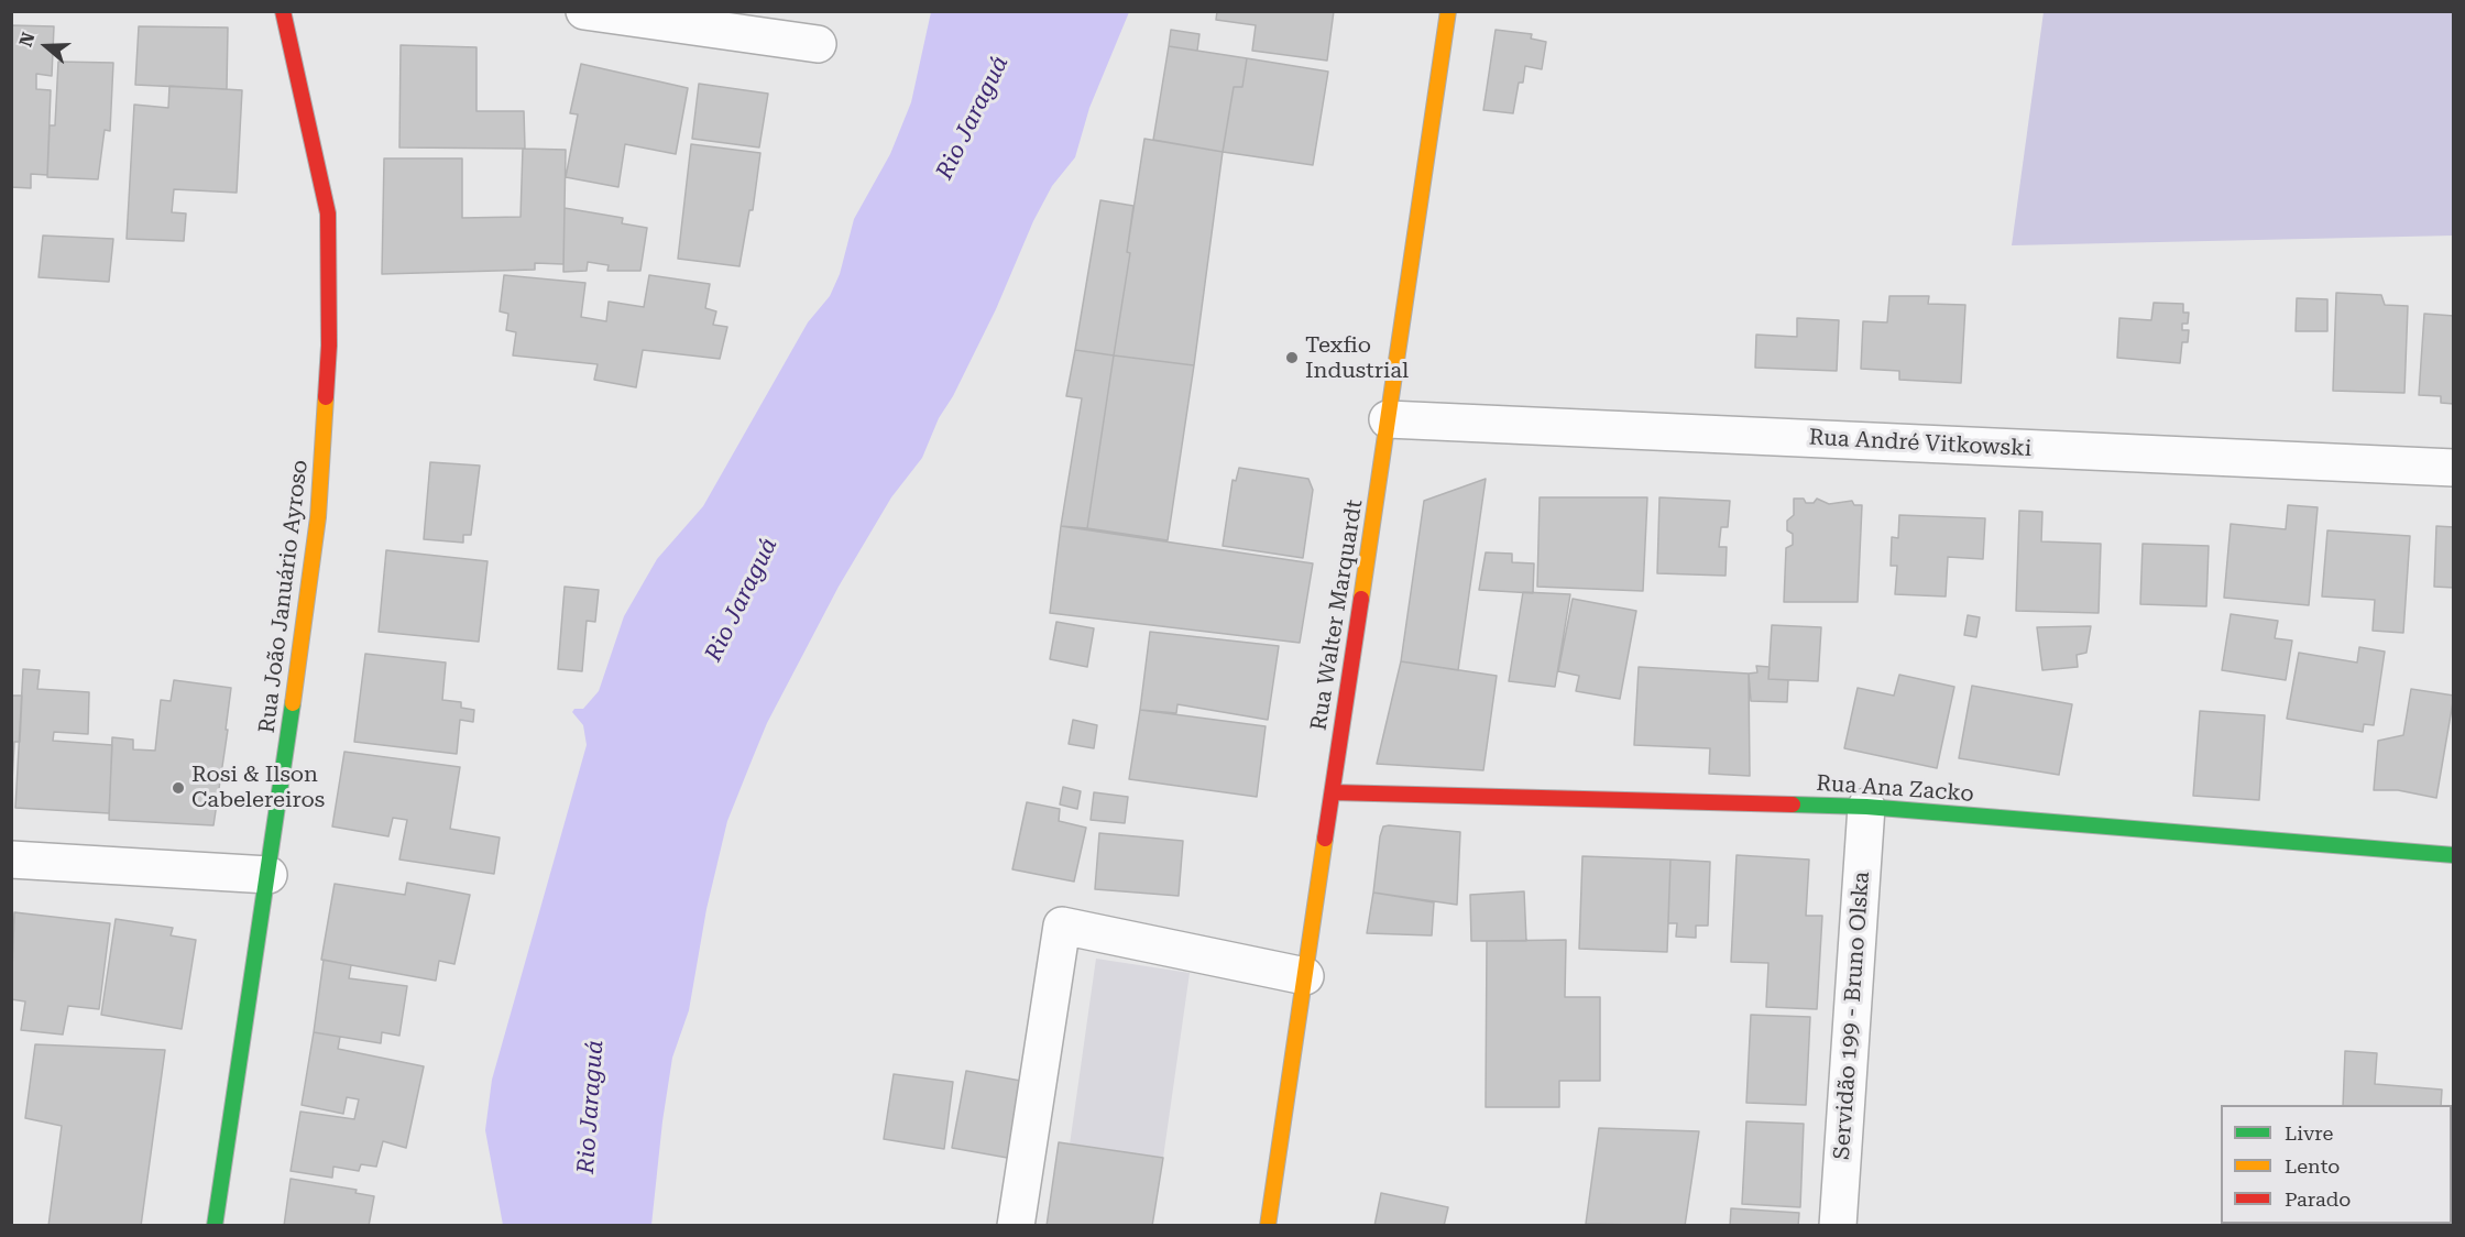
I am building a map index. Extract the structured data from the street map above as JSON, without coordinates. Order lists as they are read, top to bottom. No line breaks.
{"streets":{"main road":["Rua João Januário Ayroso","Rua Walter Marquardt","Rua Ana Zacko"],"street":["Rua André Vitkowski","Servidão 199 - Bruno Olska"]},"crossings":[["Rua André Vitkowski","Rua Walter Marquardt"],["Rua Walter Marquardt","Rua Ana Zacko"],["Rua Ana Zacko","Servidão 199 - Bruno Olska"]],"water":["Rio Jaraguá"],"places":["Texfio Industrial","Rosi & Ilson Cabelereiros"],"legend":["Livre","Lento","Parado"],"north":"left"}
